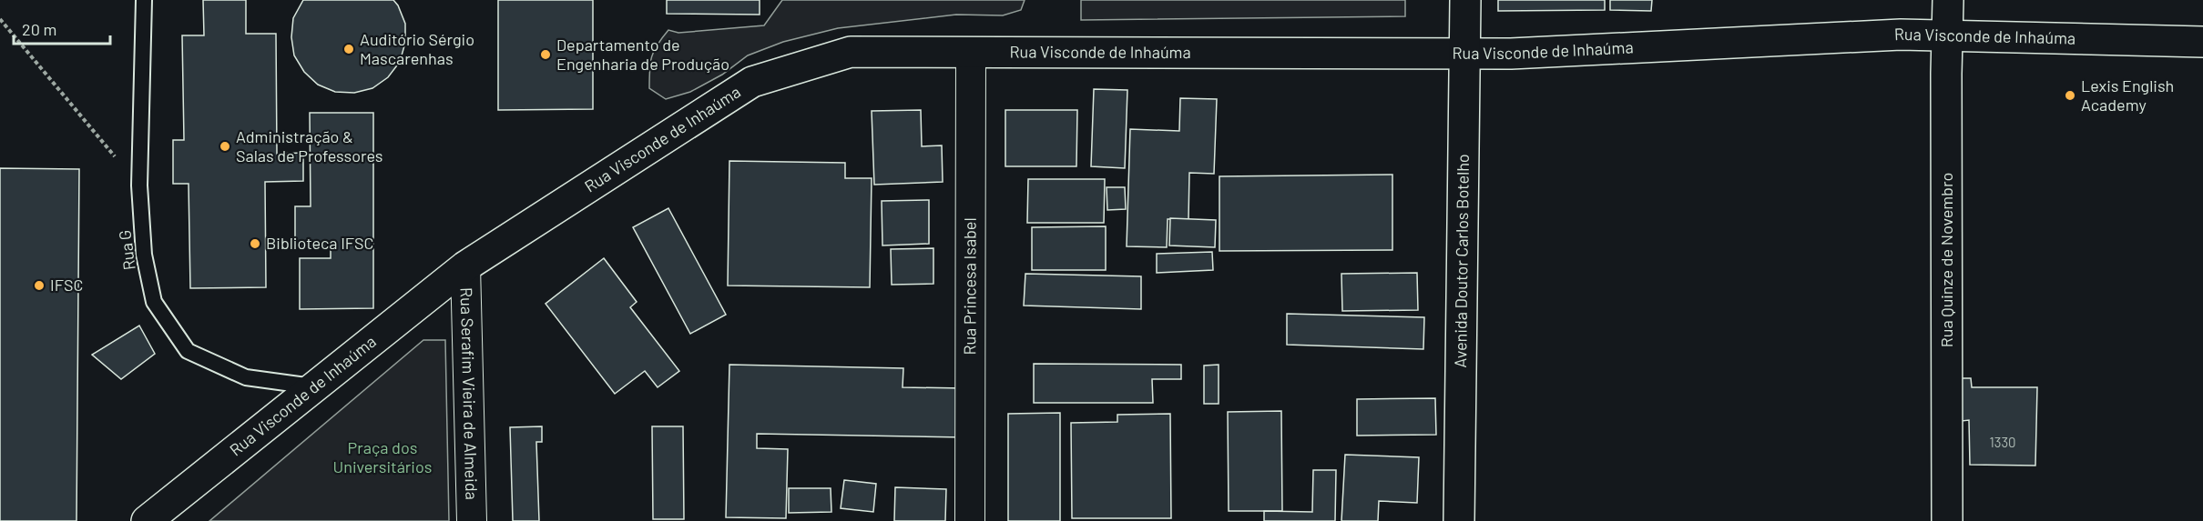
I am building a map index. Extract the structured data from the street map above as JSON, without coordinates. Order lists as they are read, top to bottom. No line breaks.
{"streets":{"main road":["Rua Visconde de Inhaúma","Avenida Doutor Carlos Botelho","Rua Quinze de Novembro"],"street":["Rua Princesa Isabel","Rua Serafim Vieira de Almeida"],"lane":["Rua G"]},"crossings":[["Rua Visconde de Inhaúma","Rua G"],["Rua Visconde de Inhaúma","Avenida Doutor Carlos Botelho"],["Rua Visconde de Inhaúma","Rua Quinze de Novembro"],["Rua Visconde de Inhaúma","Rua Princesa Isabel"],["Rua Visconde de Inhaúma","Rua Serafim Vieira de Almeida"]],"parks":["Praça dos Universitários"],"places":["Auditório Sérgio Mascarenhas","Departamento de Engenharia de Produção","Lexis English Academy","Administração & Salas de Professores","Biblioteca IFSC","IFSC"],"house_numbers":["1330"],"scale_bar":"20 m"}
